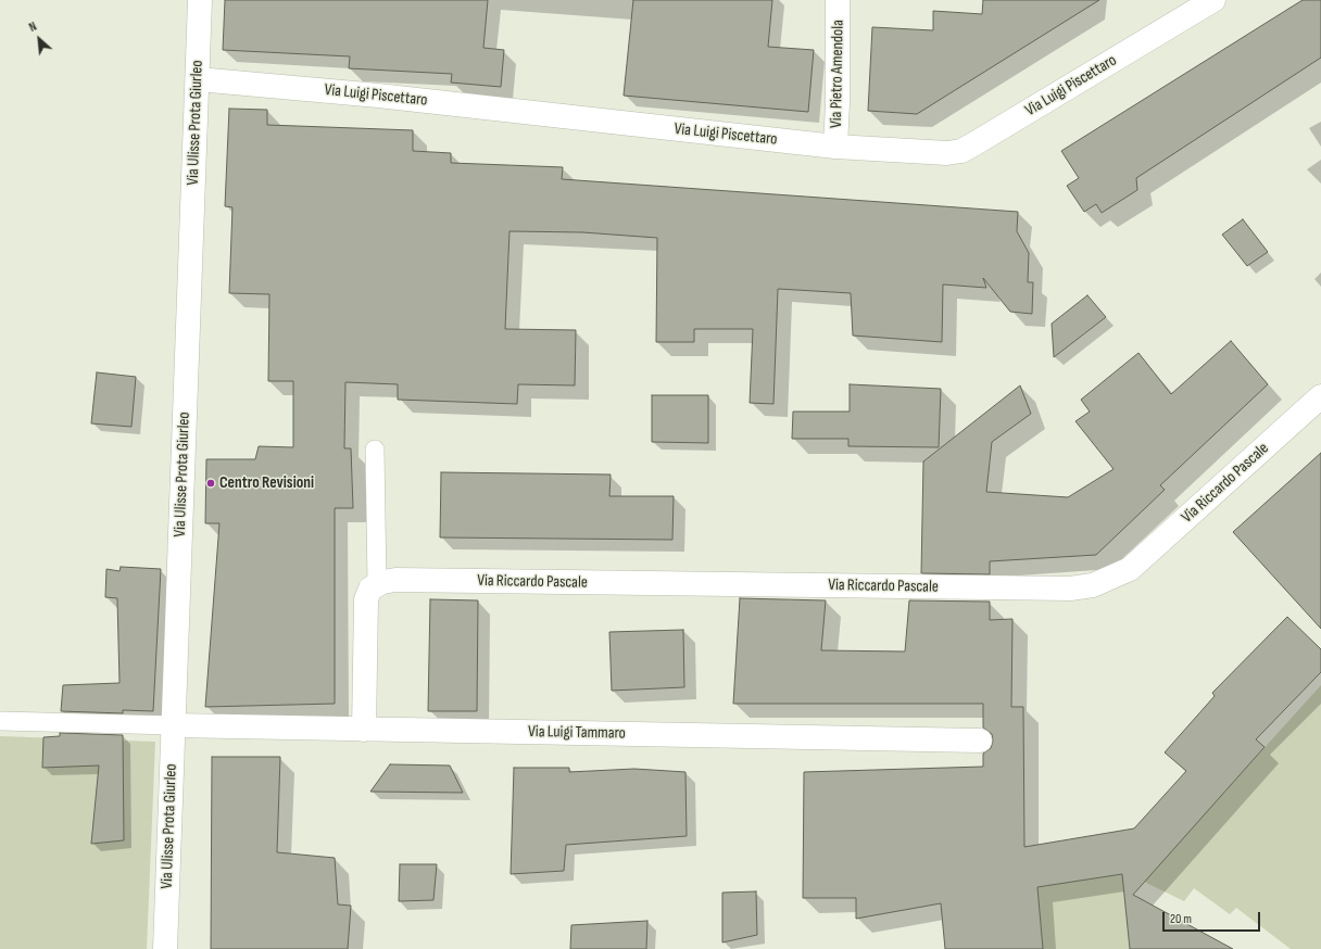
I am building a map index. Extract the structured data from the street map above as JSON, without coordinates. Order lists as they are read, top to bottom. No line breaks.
{"streets":{"street":["Via Pietro Amendola","Via Luigi Piscettaro","Via Ulisse Prota Giurleo","Via Riccardo Pascale","Via Luigi Tammaro"]},"crossings":[["Via Pietro Amendola","Via Luigi Piscettaro"],["Via Luigi Piscettaro","Via Ulisse Prota Giurleo"],["Via Ulisse Prota Giurleo","Via Luigi Tammaro"]],"places":["Centro Revisioni"],"scale_bar":"20 m","north":"top left"}
